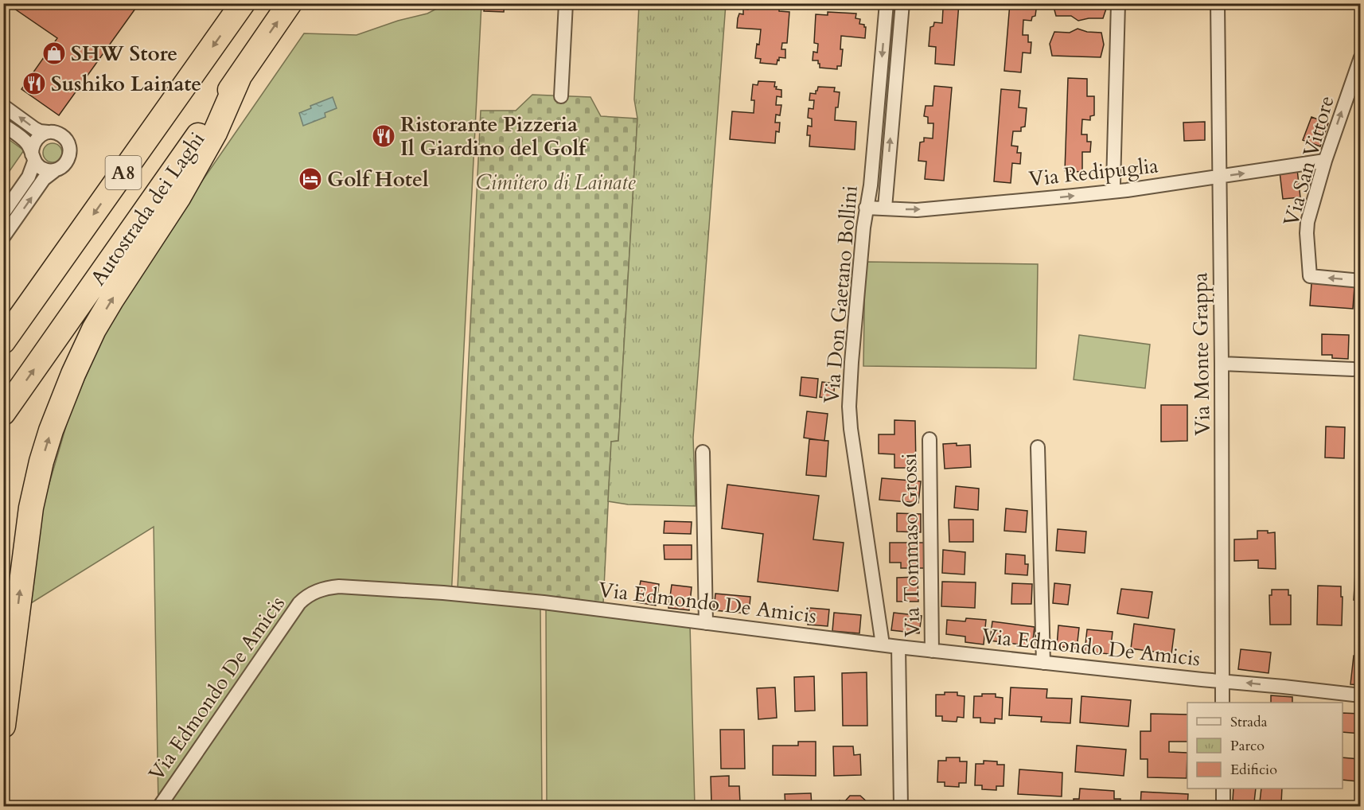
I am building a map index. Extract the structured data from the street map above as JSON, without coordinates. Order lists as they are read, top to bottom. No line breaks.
{"streets":{"highway":["A8","Autostrada dei Laghi"],"street":["Via San Vittore","Via Redipuglia","Via Don Gaetano Bollini","Via Monte Grappa","Via Tommaso Grossi","Via Edmondo De Amicis"]},"crossings":[["Via San Vittore","Via Redipuglia"],["Via Redipuglia","Via Don Gaetano Bollini"],["Via Redipuglia","Via Monte Grappa"],["Via Don Gaetano Bollini","Via Edmondo De Amicis"],["Via Monte Grappa","Via Edmondo De Amicis"],["Via Tommaso Grossi","Via Edmondo De Amicis"]],"one_way":["Via San Vittore","Via Redipuglia"],"parks":["Cimitero di Lainate"],"places":{"shop":["SHW Store"],"restaurant":["Sushiko Lainate","Ristorante Pizzeria Il Giardino del Golf"],"hotel":["Golf Hotel"]},"legend":["Strada","Parco","Edificio"]}
